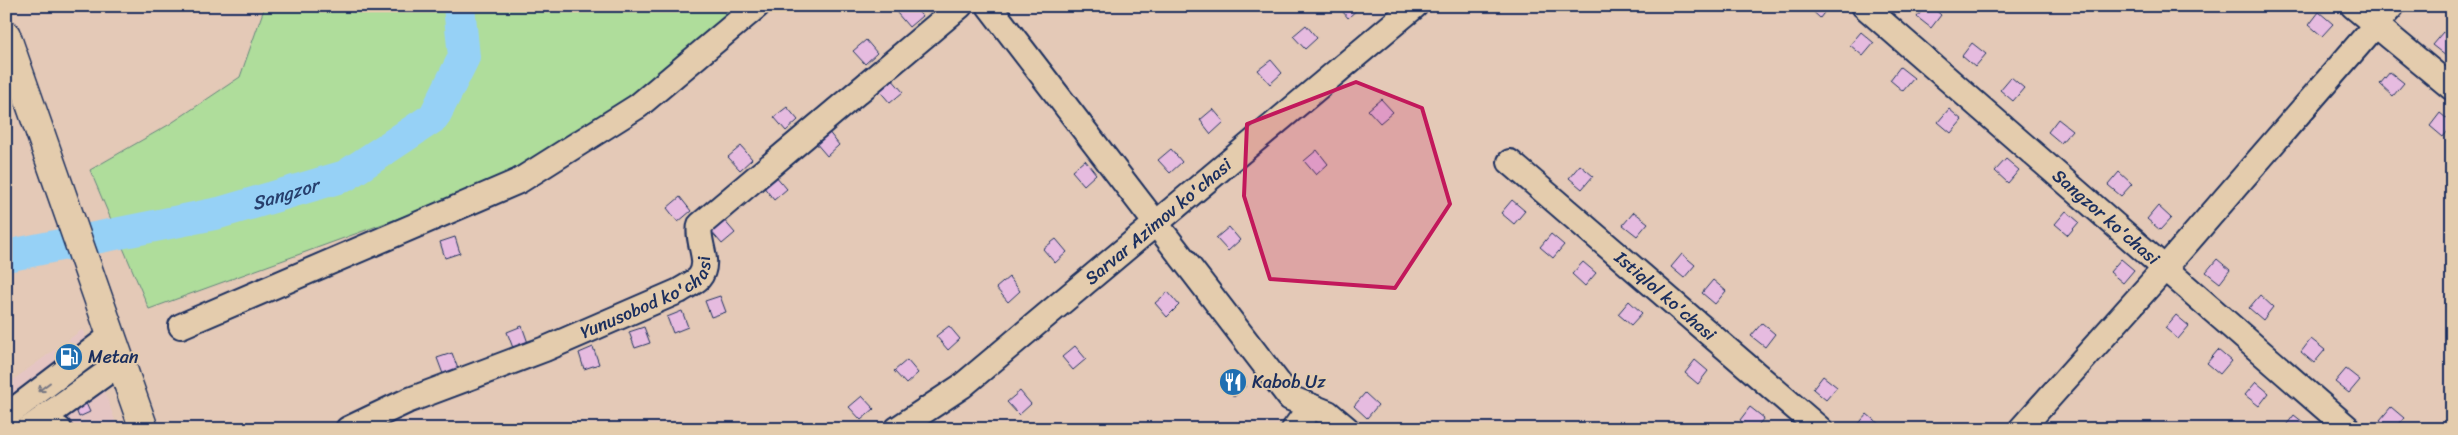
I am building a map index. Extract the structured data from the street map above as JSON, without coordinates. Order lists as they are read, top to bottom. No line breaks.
{"streets":{"street":["Sangzor ko'chasi","Sarvar Azimov ko'chasi","Yunusobod ko'chasi","Istiqlol ko'chasi"]},"water":["Sangzor"],"places":{"fuel station":["Metan"],"restaurant":["Kabob Uz"]}}
